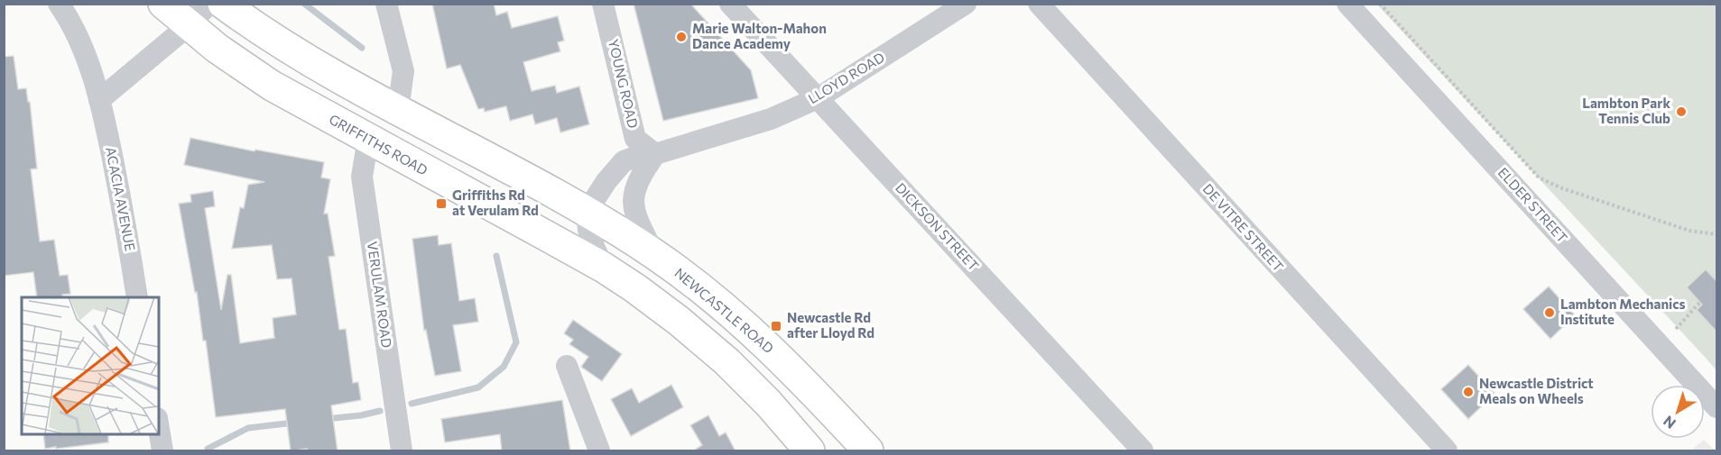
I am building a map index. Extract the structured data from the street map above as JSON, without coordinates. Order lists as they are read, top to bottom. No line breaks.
{"streets":{"highway":["GRIFFITHS ROAD","NEWCASTLE ROAD"],"street":["LLOYD ROAD","YOUNG ROAD","ACACIA AVENUE","ELDER STREET","DICKSON STREET","DE VITRE STREET","VERULAM ROAD"]},"crossings":[["LLOYD ROAD","YOUNG ROAD"],["LLOYD ROAD","DICKSON STREET"],["LLOYD ROAD","NEWCASTLE ROAD"],["GRIFFITHS ROAD","VERULAM ROAD"]],"places":{"other":["Marie Walton-Mahon Dance Academy","Lambton Park Tennis Club","Lambton Mechanics Institute","Newcastle District Meals on Wheels"],"transit":["Griffiths Rd at Verulam Rd","Newcastle Rd after Lloyd Rd"]},"north":"bottom left"}
